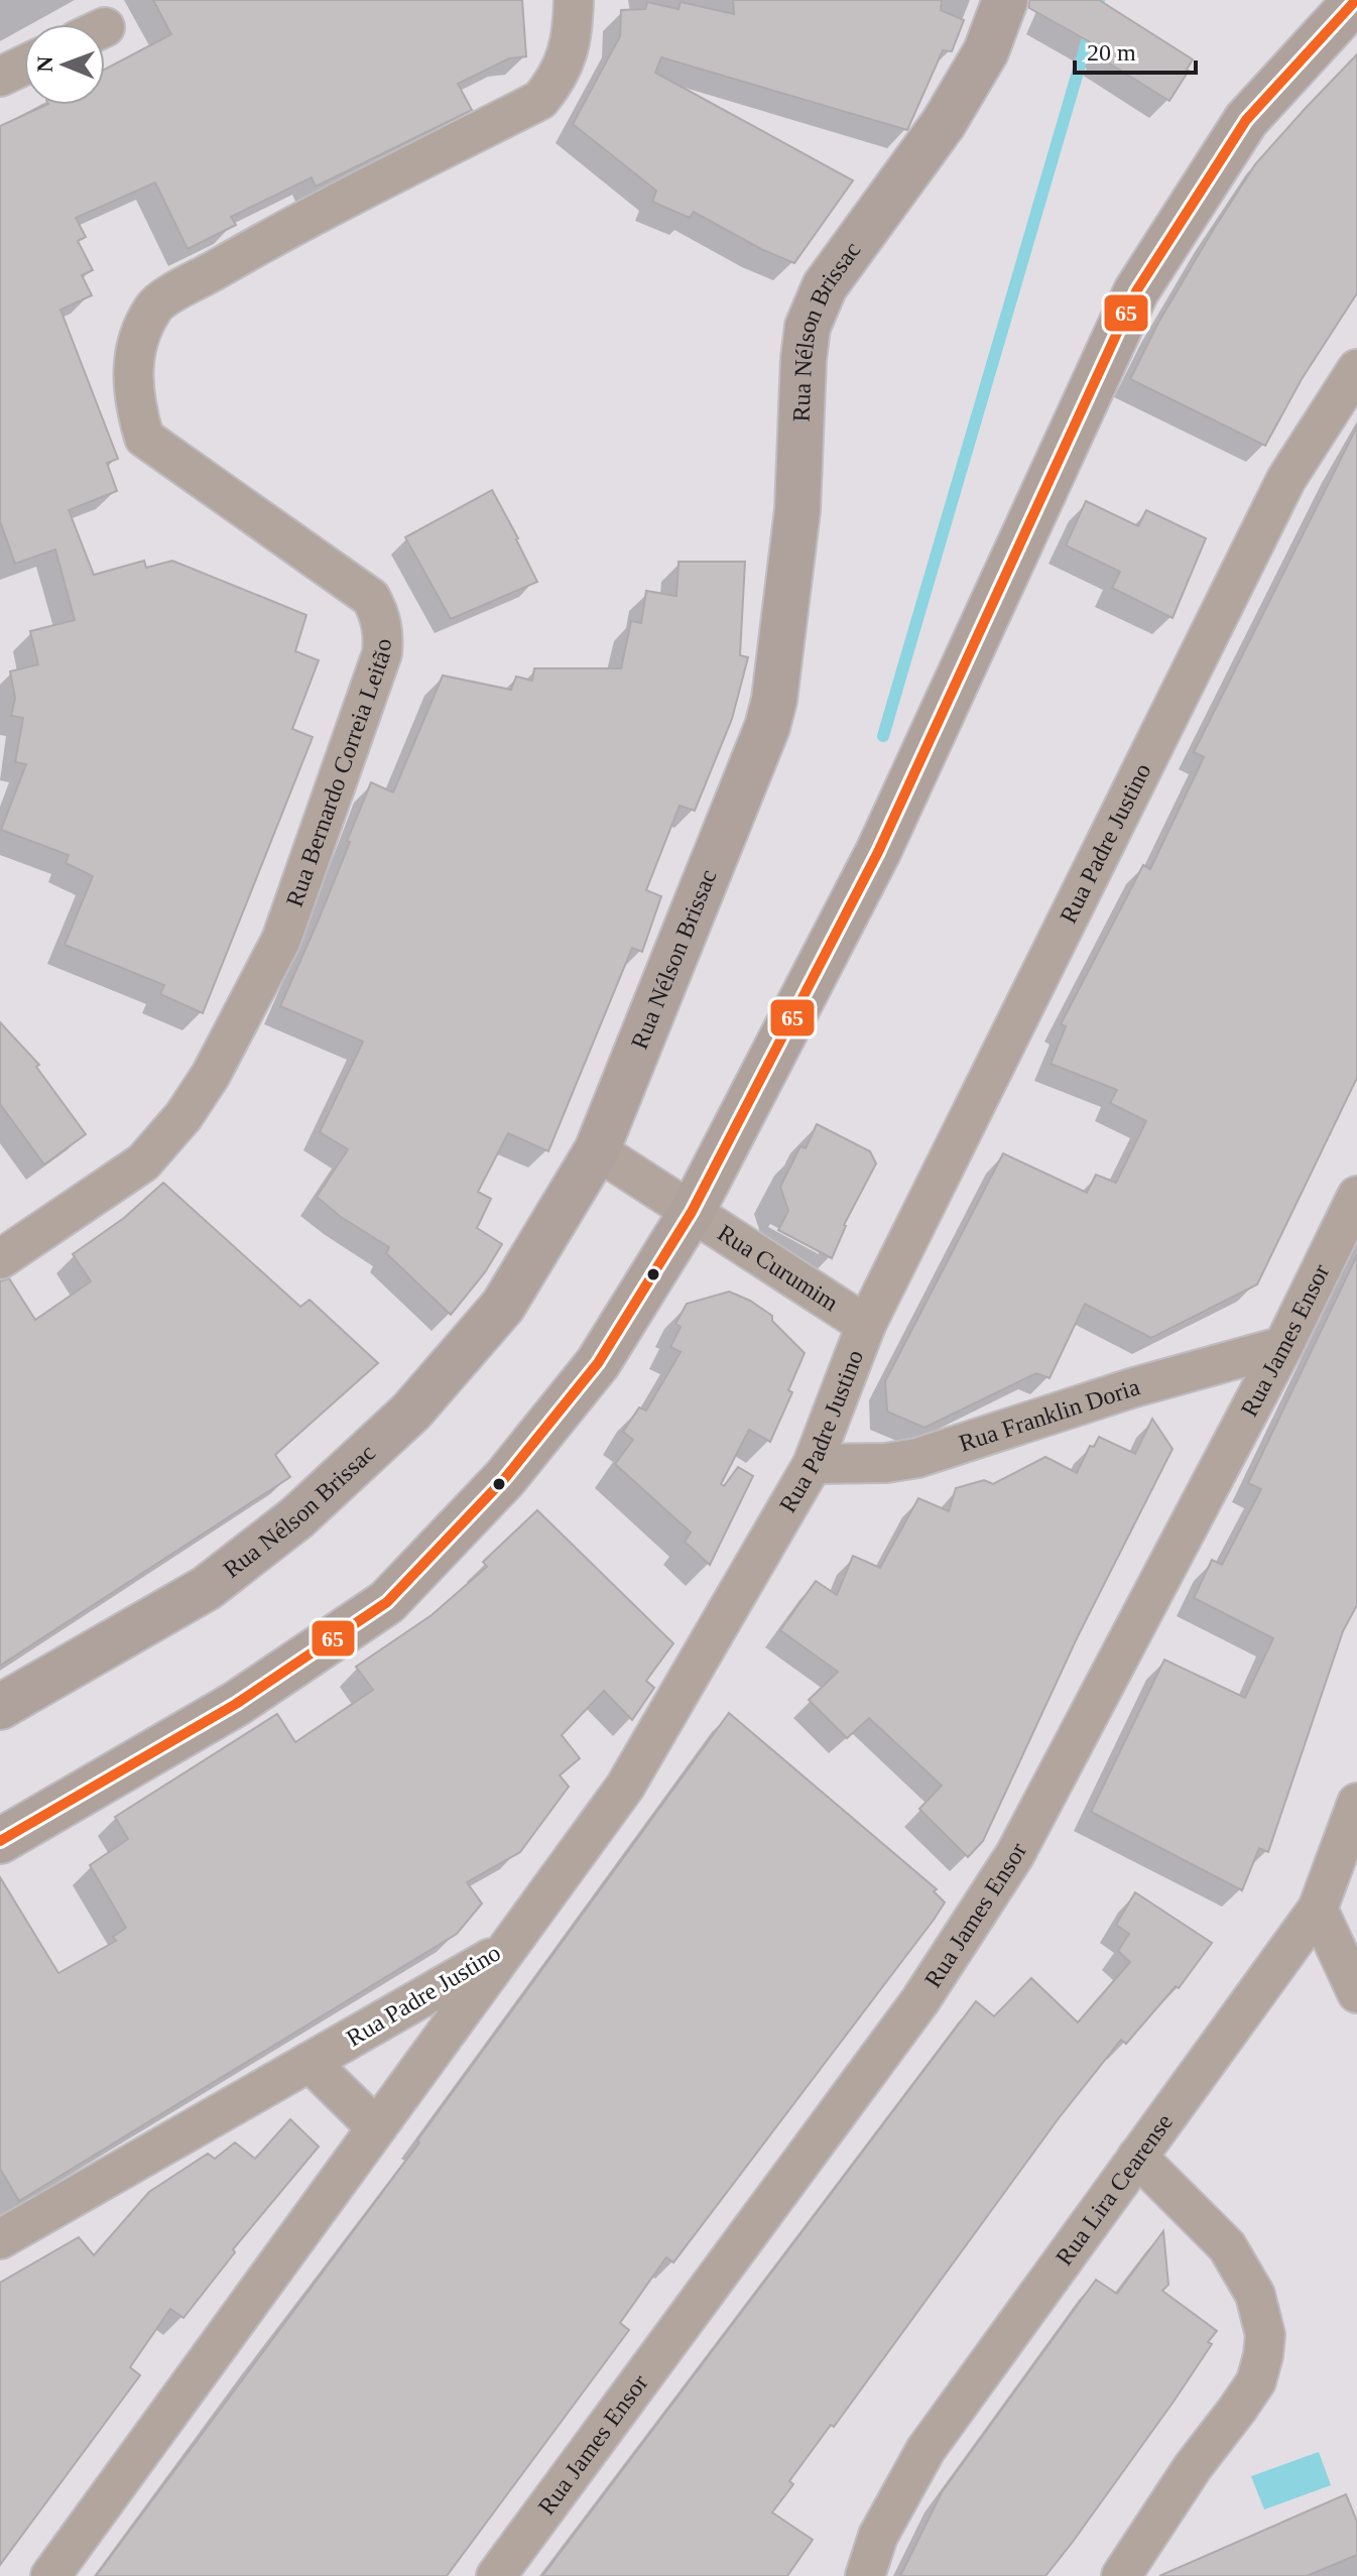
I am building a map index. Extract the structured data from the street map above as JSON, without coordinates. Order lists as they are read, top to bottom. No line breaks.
{"streets":{"street":["Rua Nélson Brissac","Rua Bernardo Correia Leitão","Rua Padre Justino","Rua Curumim","Rua James Ensor","Rua Franklin Doria","Rua Lira Cearense"]},"crossings":[["Rua Nélson Brissac","Rua Curumim"],["Rua Padre Justino","Rua Curumim"],["Rua Padre Justino","Rua Franklin Doria"],["Rua James Ensor","Rua Franklin Doria"]],"lines":["transit line 65"],"scale_bar":"20 m","north":"left"}
